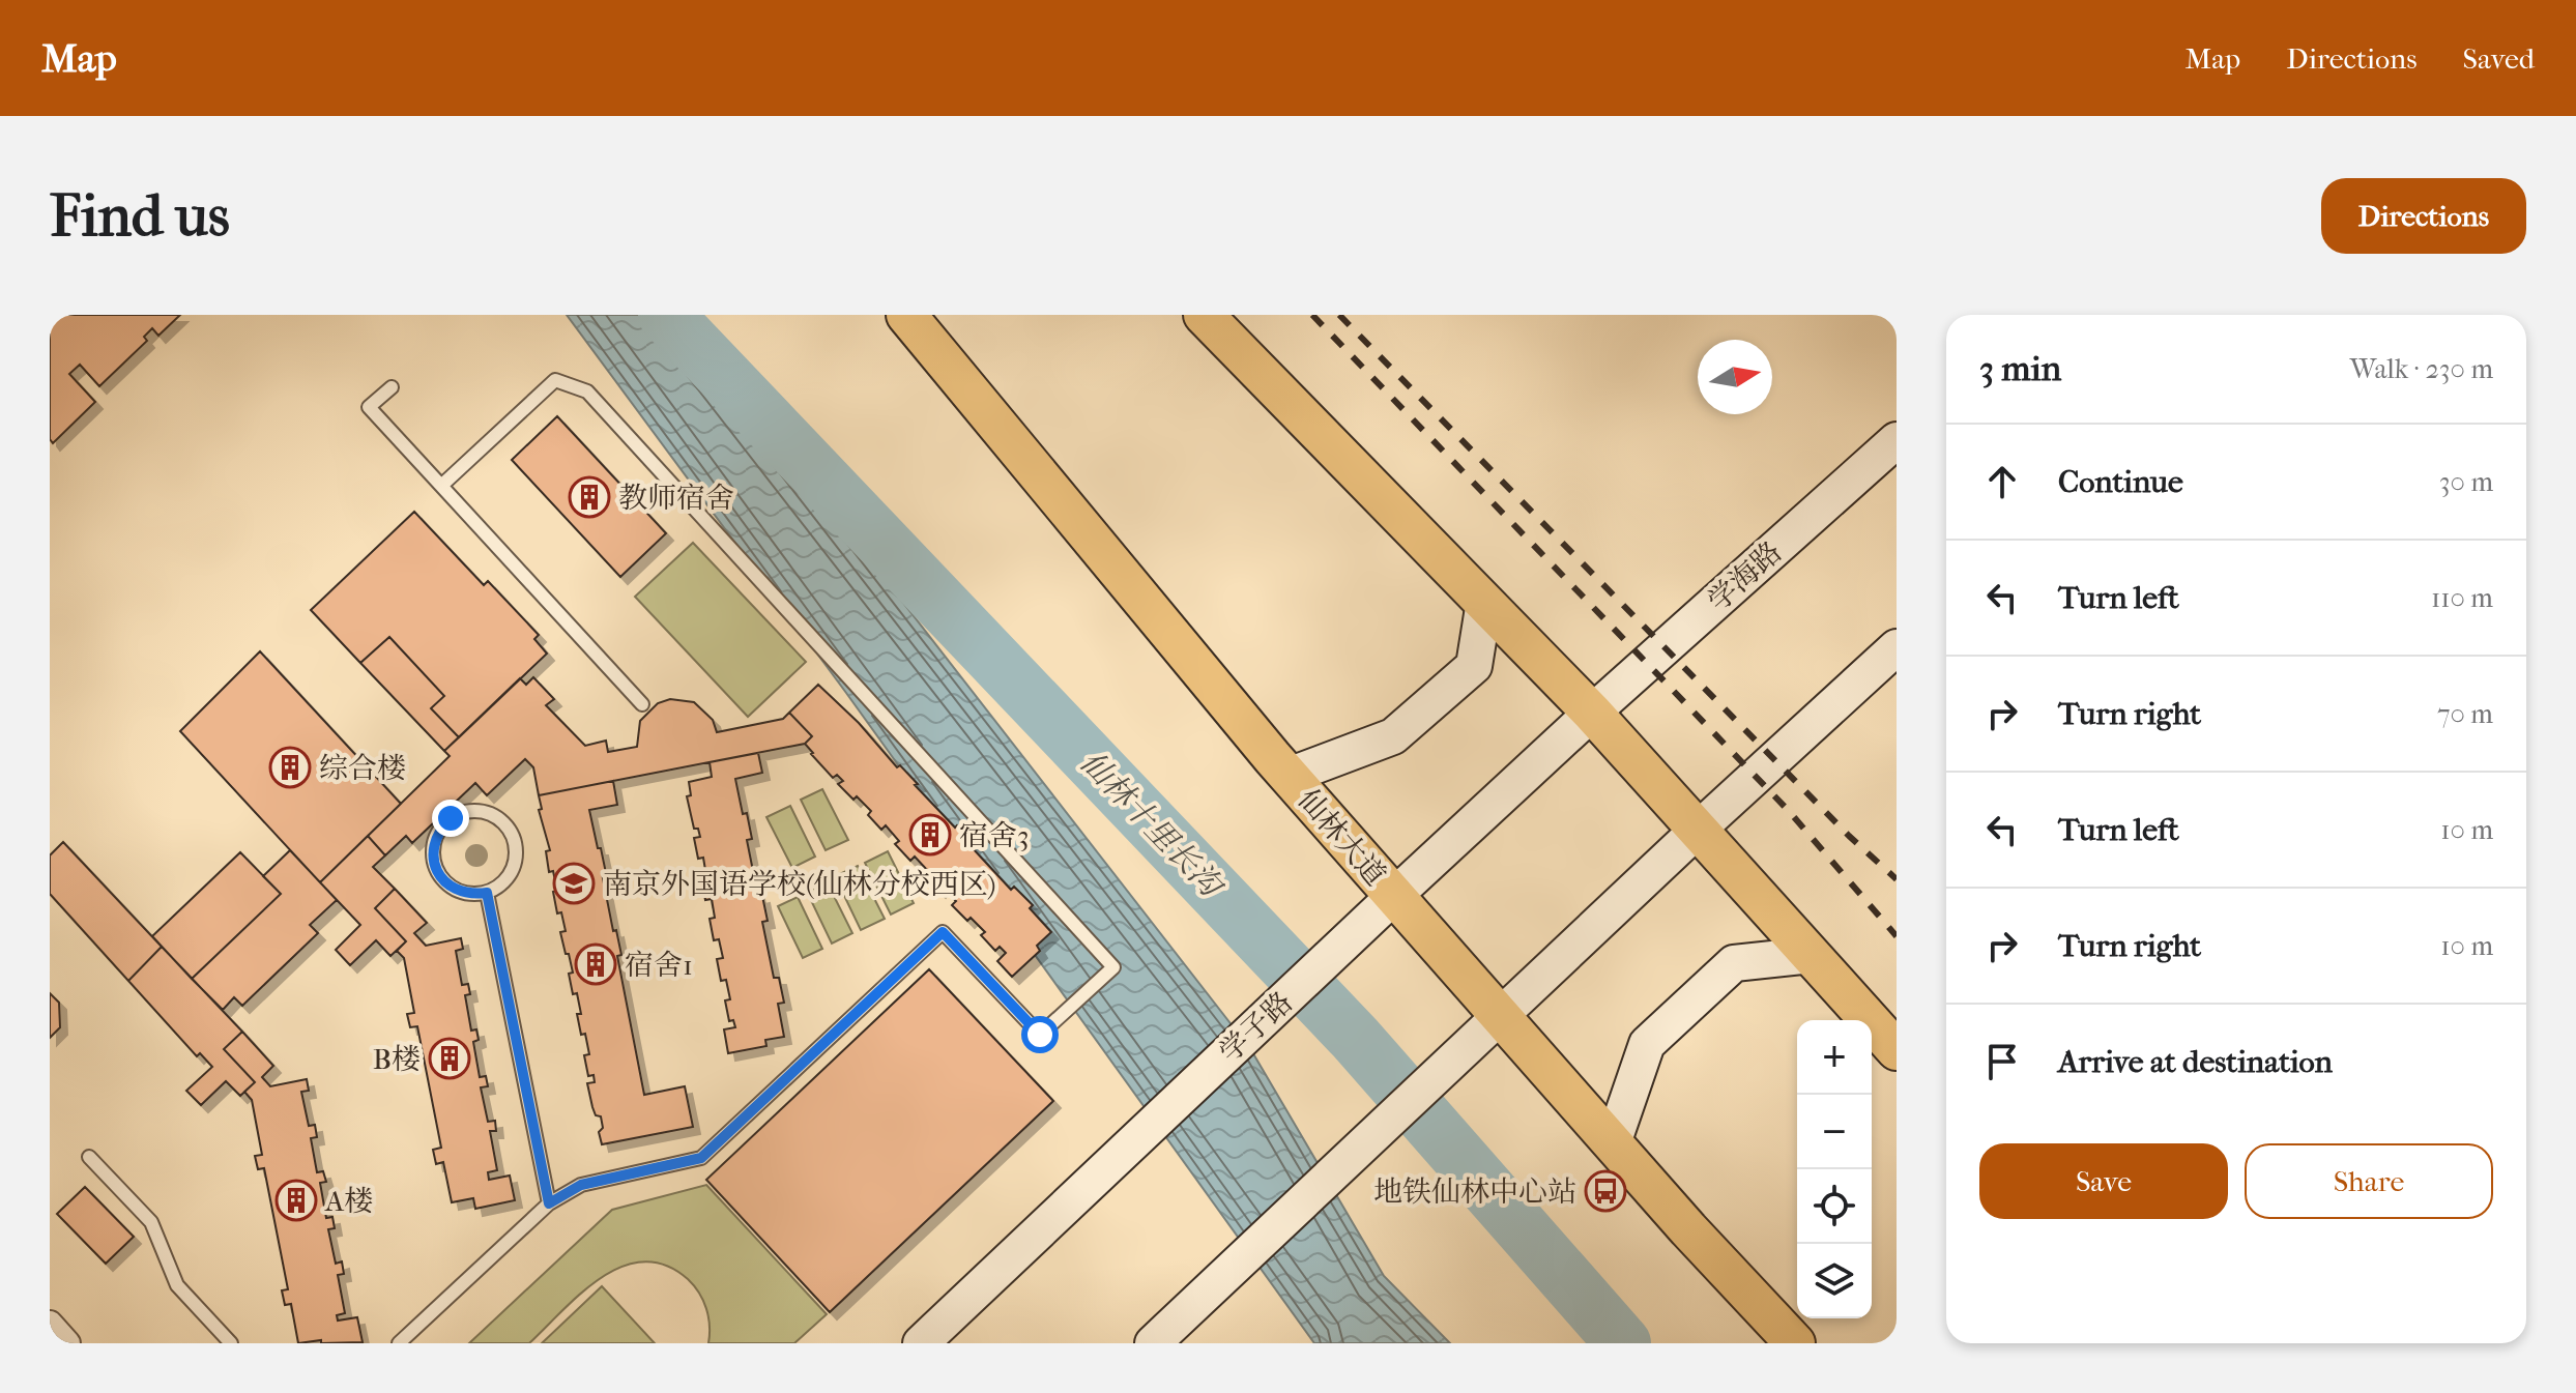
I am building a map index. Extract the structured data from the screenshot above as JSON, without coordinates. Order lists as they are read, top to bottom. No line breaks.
{"streets":{"main road":["学海路","仙林大道","学子路"]},"crossings":[["学海路","学子路"],["仙林大道","学子路"]],"water":["仙林十里长沟"],"places":{"building":["教师宿舍","综合楼","宿舍3","宿舍1","B楼","A楼"],"school or university":["南京外国语学校(仙林分校西区)"],"bus stop":["地铁仙林中心站"]},"north":"right","page":{"header":"Map","nav":["Map","Directions","Saved"],"buttons":["Directions",["Save","Share"]],"title":"Find us","heading":["3 min","Walk · 230 m"],"list":[["Continue","30 m"],["Turn left","110 m"],["Turn right","70 m"],["Turn left","10 m"],["Turn right","10 m"],"Arrive at destination"],"map_buttons":["+","−"]}}
